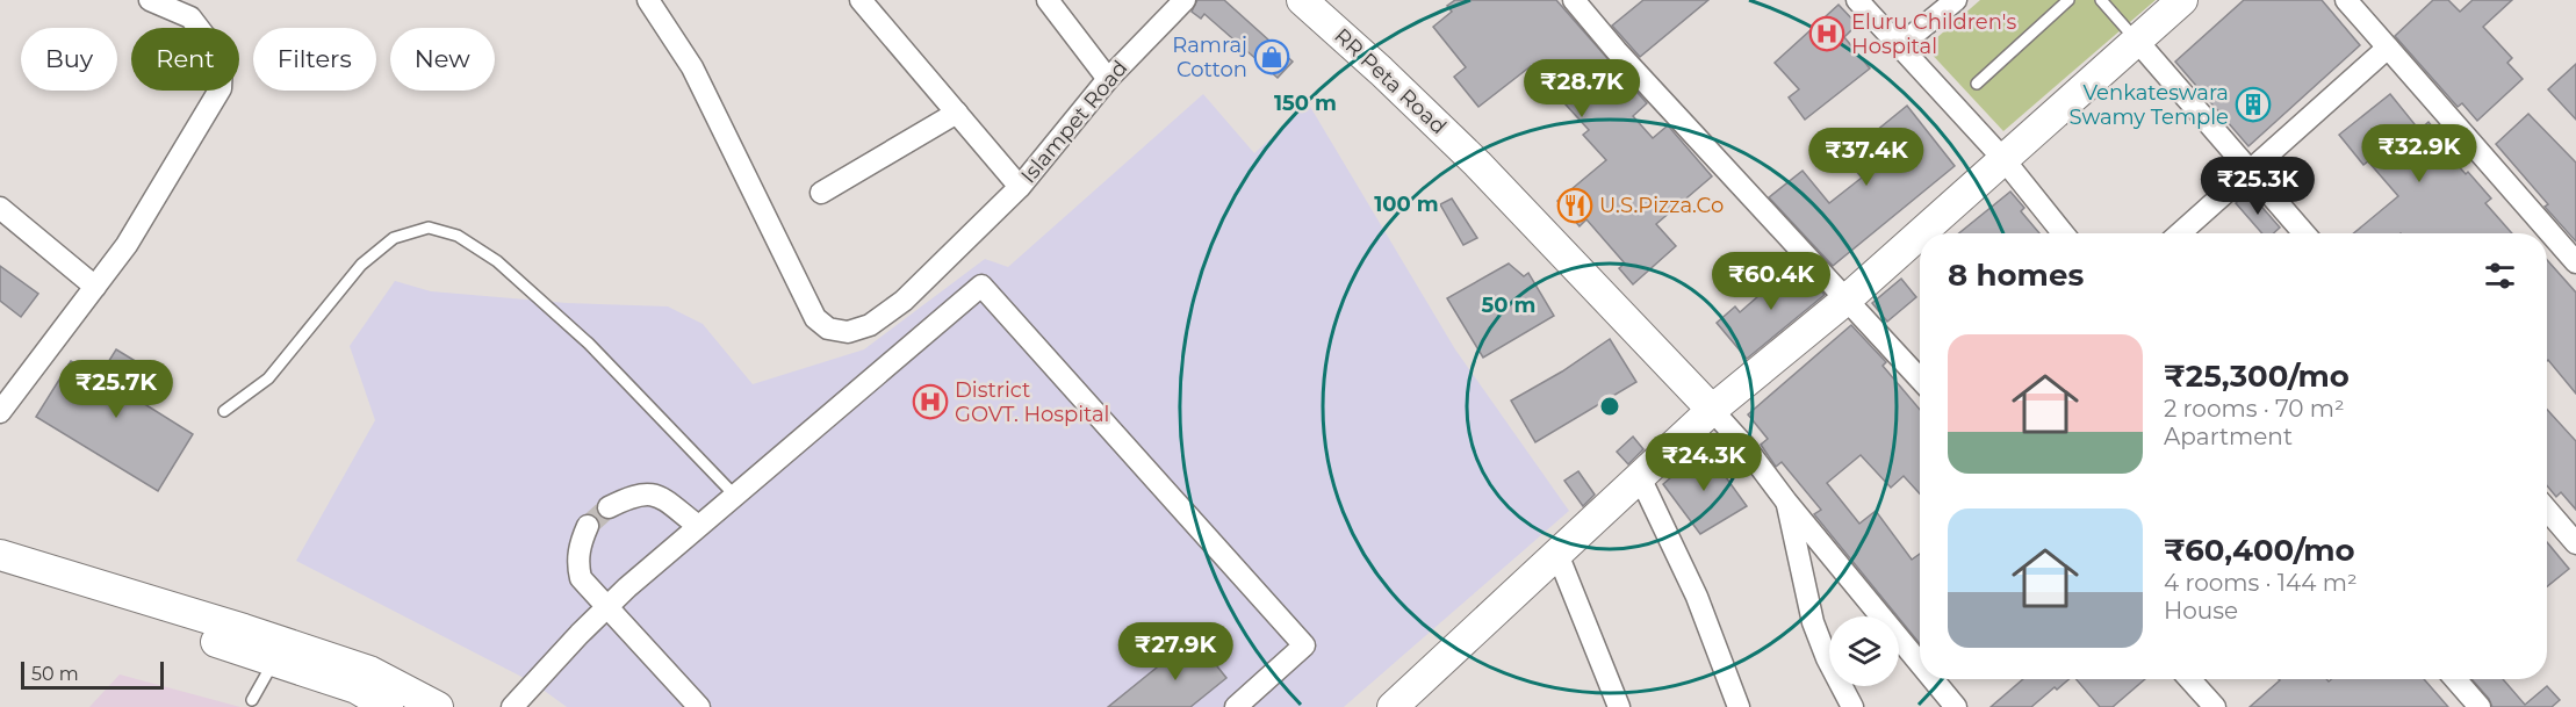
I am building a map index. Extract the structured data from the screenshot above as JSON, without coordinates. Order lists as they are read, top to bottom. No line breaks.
{"streets":{"street":["RR Peta Road","Islampet Road"]},"places":{"hospital":["Eluru Children's Hospital","District GOVT. Hospital"],"shop":["Ramraj Cotton"],"building":["Venkateswara Swamy Temple"],"restaurant":["U.S.Pizza.Co"]},"scale_bar":"50 m","page":{"chip":["Buy","Rent","Filters","New"],"price":["₹28.7K","₹32.9K","₹37.4K","₹25.3K","₹60.4K","₹25.7K","₹24.3K","₹27.9K"],"heading":"8 homes","list":[{"name":"₹25,300/mo","note":"2 rooms · 70 m² · Apartment"},{"name":"₹60,400/mo","note":"4 rooms · 144 m² · House"}],"scale":"50 m"},"rings":["150 m","100 m","50 m"]}
